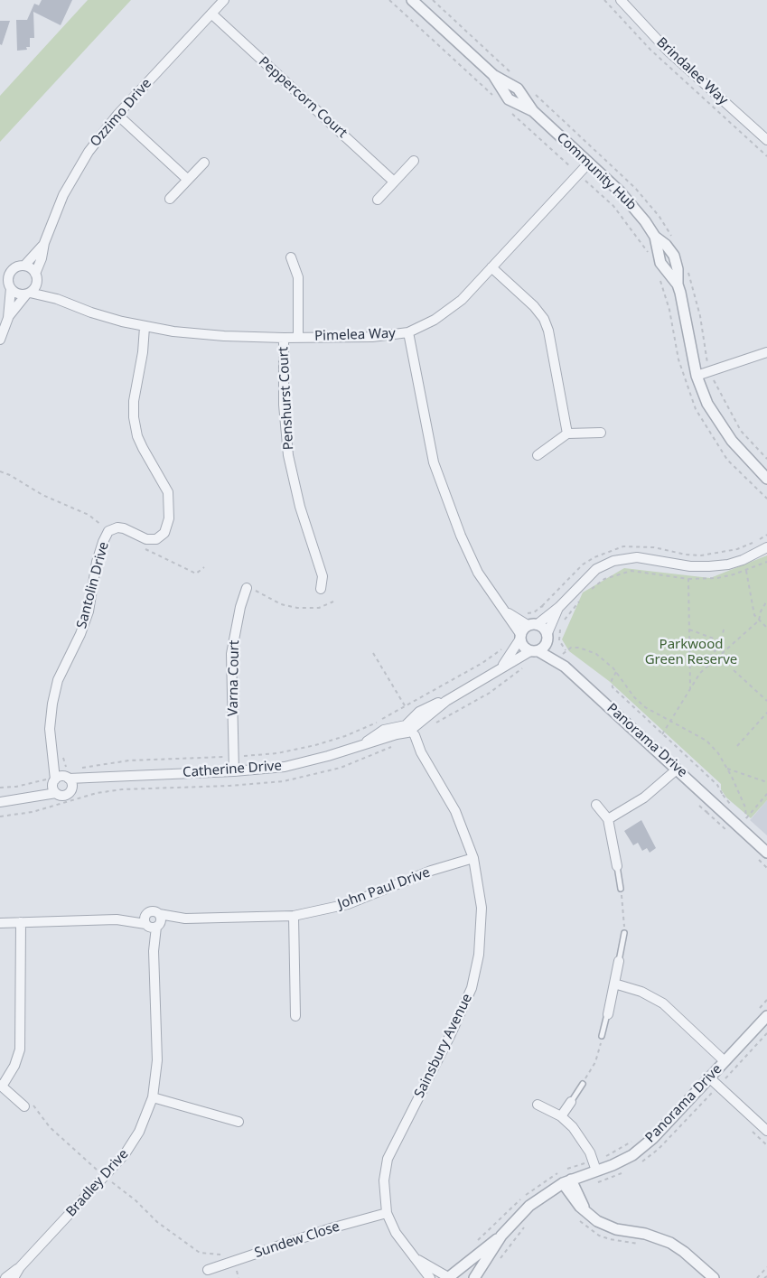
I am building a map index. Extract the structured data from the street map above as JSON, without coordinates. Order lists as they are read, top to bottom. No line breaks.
{"streets":{"street":["Brindalee Way","Peppercorn Court","Ozzimo Drive","Community Hub","Pimelea Way","Penshurst Court","Santolin Drive","Varna Court","Panorama Drive","Catherine Drive","John Paul Drive","Sainsbury Avenue","Bradley Drive","Sundew Close"]},"crossings":[["Peppercorn Court","Ozzimo Drive"],["Ozzimo Drive","Pimelea Way"],["Community Hub","Pimelea Way"],["Pimelea Way","Penshurst Court"],["Pimelea Way","Santolin Drive"],["Santolin Drive","Catherine Drive"],["Varna Court","Catherine Drive"],["Panorama Drive","Catherine Drive"],["Panorama Drive","Sainsbury Avenue"],["Catherine Drive","Sainsbury Avenue"],["John Paul Drive","Sainsbury Avenue"],["John Paul Drive","Bradley Drive"],["Sainsbury Avenue","Sundew Close"]],"parks":["Parkwood Green Reserve"]}
